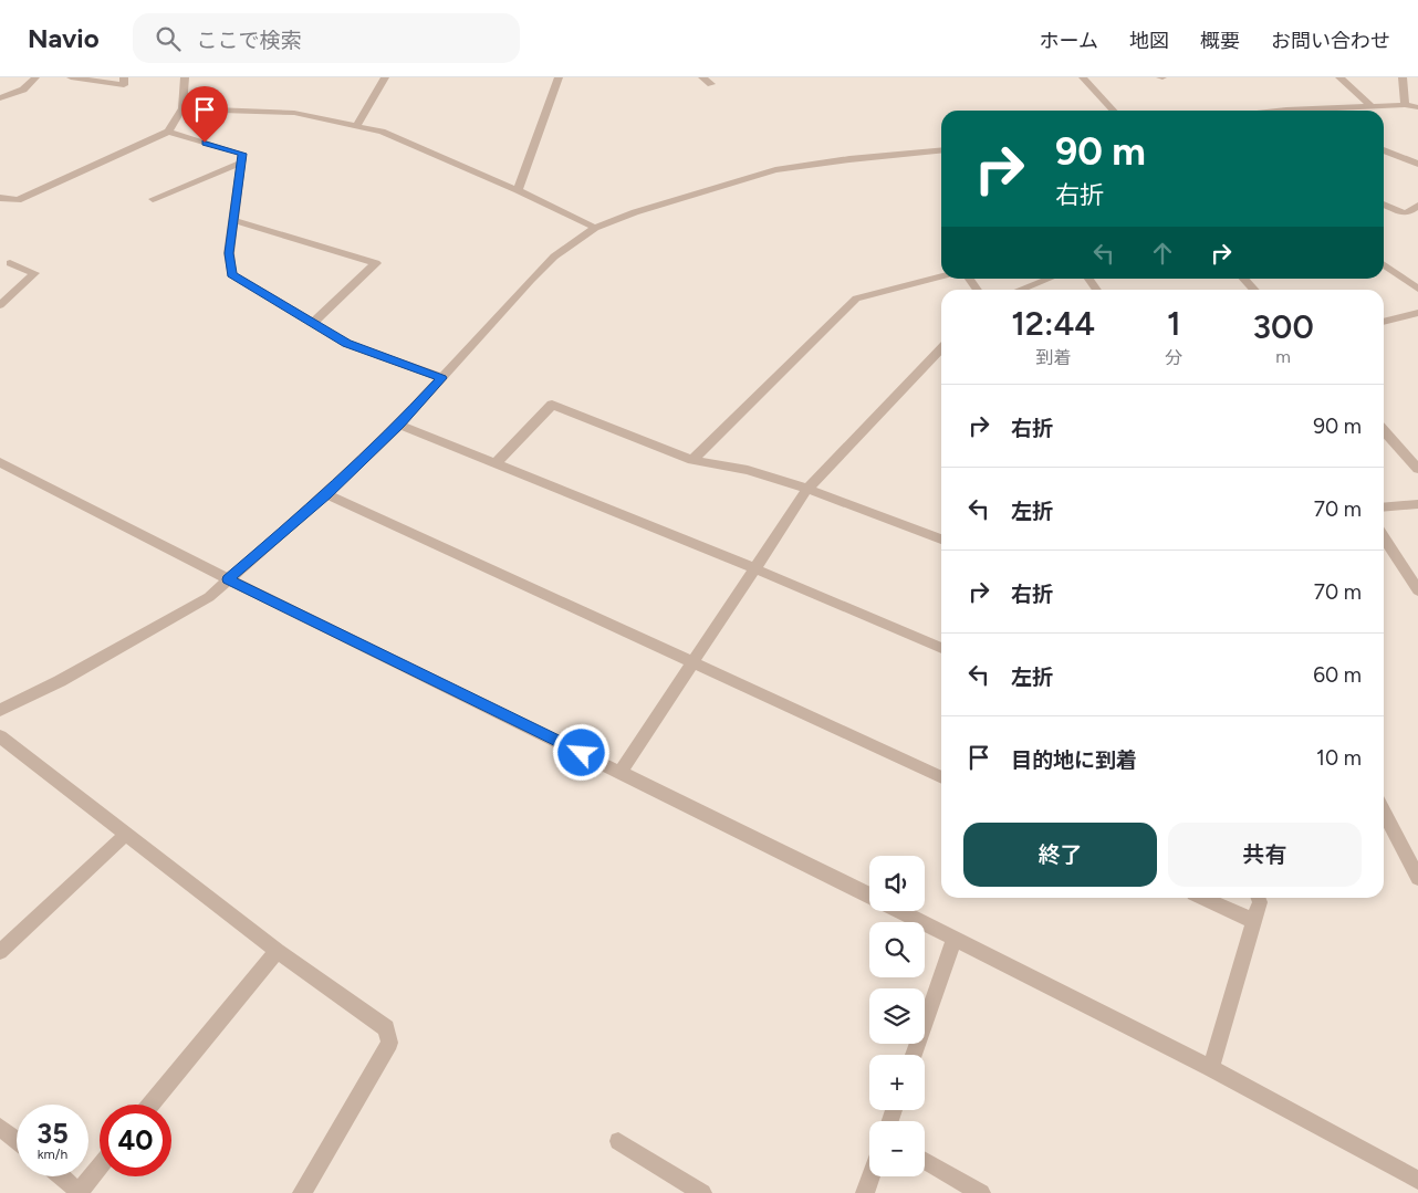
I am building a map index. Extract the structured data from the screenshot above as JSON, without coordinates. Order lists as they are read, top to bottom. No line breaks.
{"page":{"header":"Navio","search":"ここで検索","nav":["ホーム","地図","概要","お問い合わせ"],"turn":["90 m","右折"],"eta":["12:44","到着","1","分","300","m"],"list":[{"name":"右折","value":"90 m"},{"name":"左折","value":"70 m"},{"name":"右折","value":"70 m"},{"name":"左折","value":"60 m"},{"name":"目的地に到着","value":"10 m"}],"buttons":["終了","共有"],"map_buttons":["+","−"],"speed":"35 km/h","limit":"40"}}
